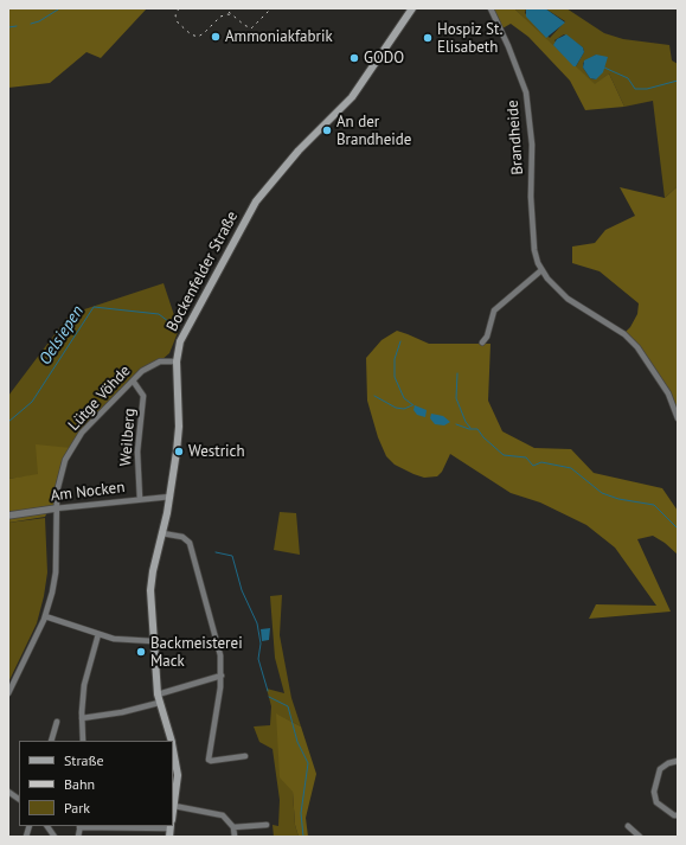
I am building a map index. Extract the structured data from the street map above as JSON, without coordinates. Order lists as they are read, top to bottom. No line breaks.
{"streets":{"main road":["Bockenfelder Straße"],"street":["Brandheide","Lütge Vöhde","Weilberg","Am Nocken"]},"crossings":[["Bockenfelder Straße","Lütge Vöhde"],["Bockenfelder Straße","Am Nocken"],["Lütge Vöhde","Weilberg"],["Lütge Vöhde","Am Nocken"],["Weilberg","Am Nocken"]],"water":["Oelsiepen"],"places":["Ammoniakfabrik","Hospiz St. Elisabeth","GODO","An der Brandheide","Westrich","Backmeisterei Mack"],"legend":["Straße","Bahn","Park"]}
